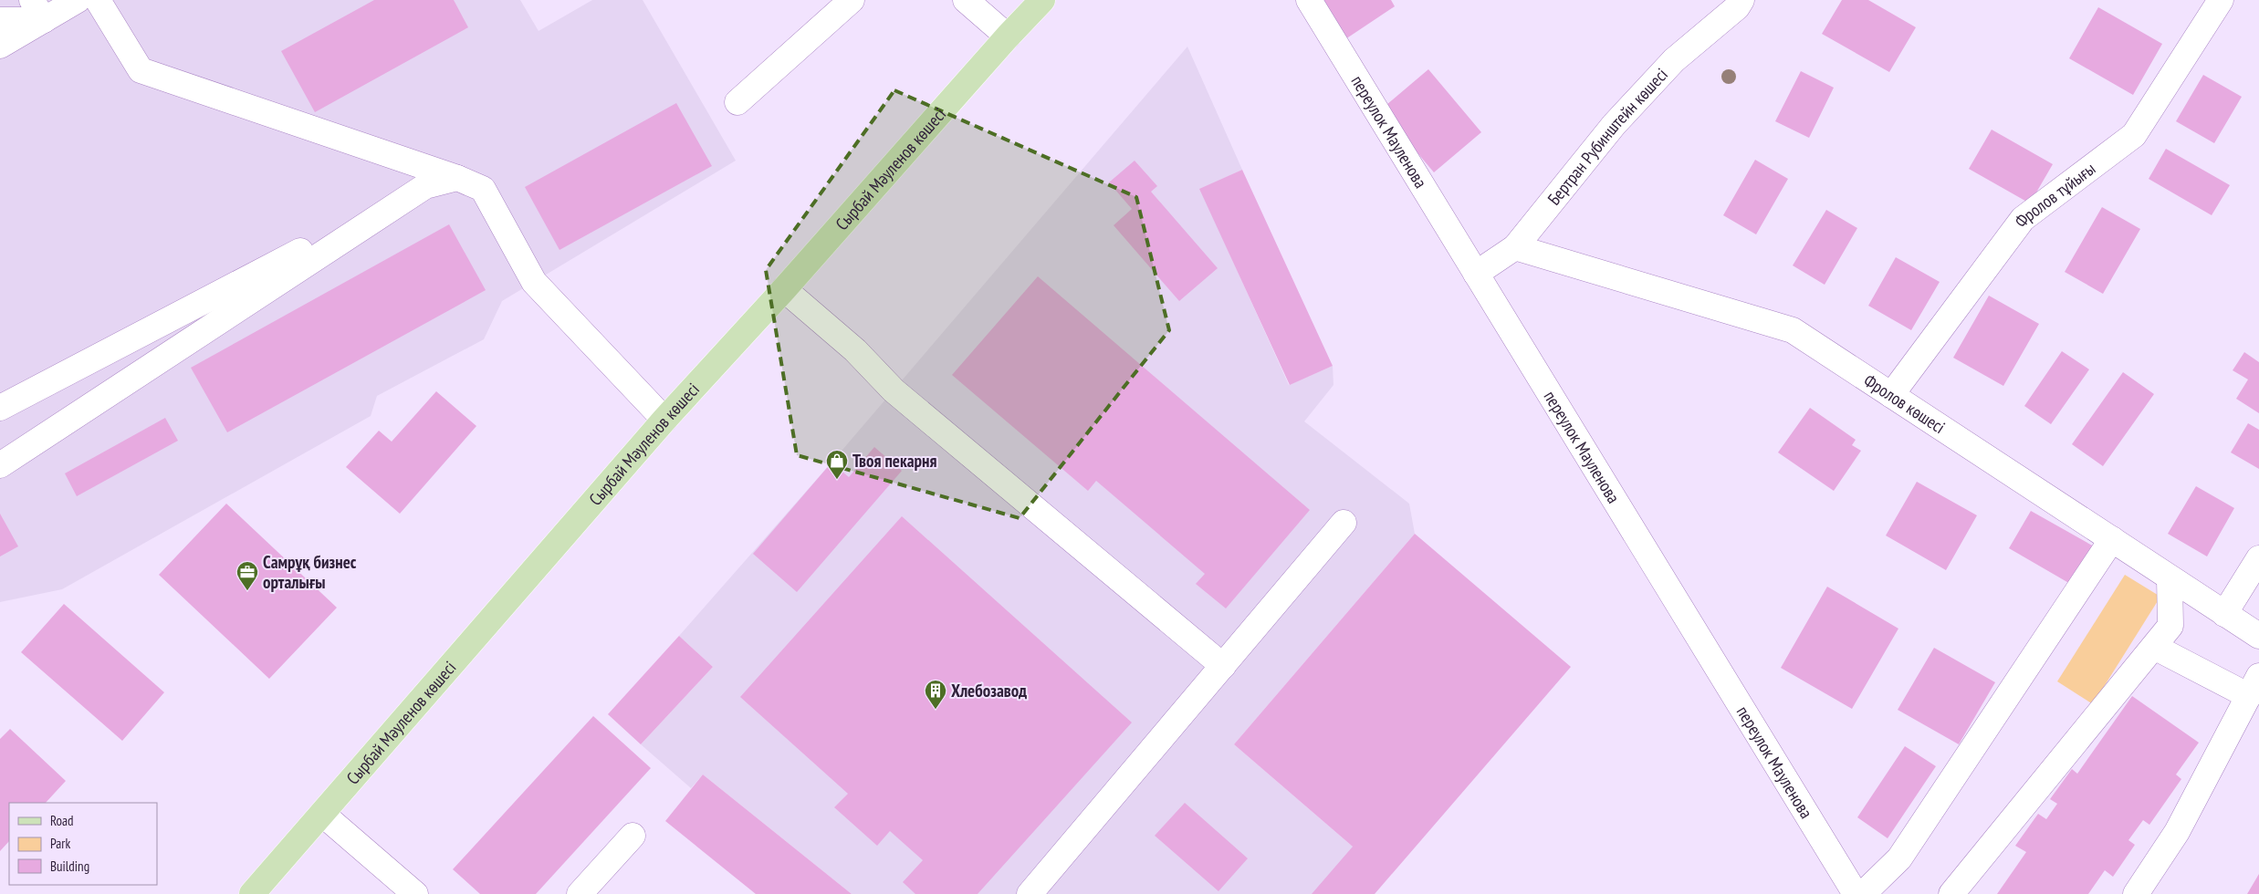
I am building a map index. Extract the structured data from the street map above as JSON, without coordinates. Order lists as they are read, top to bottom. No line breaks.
{"streets":{"main road":["Сырбай Мәуленов көшесі"],"street":["переулок Мауленова","Бертран Рубинштейн көшесі","Фролов тұйығы","Фролов көшесі"]},"crossings":[["переулок Мауленова","Бертран Рубинштейн көшесі"],["Бертран Рубинштейн көшесі","Фролов көшесі"],["Фролов тұйығы","Фролов көшесі"]],"places":{"shop":["Твоя пекарня"],"office":["Самрұқ бизнес орталығы"],"building":["Хлебозавод"]},"legend":["Road","Park","Building"]}
